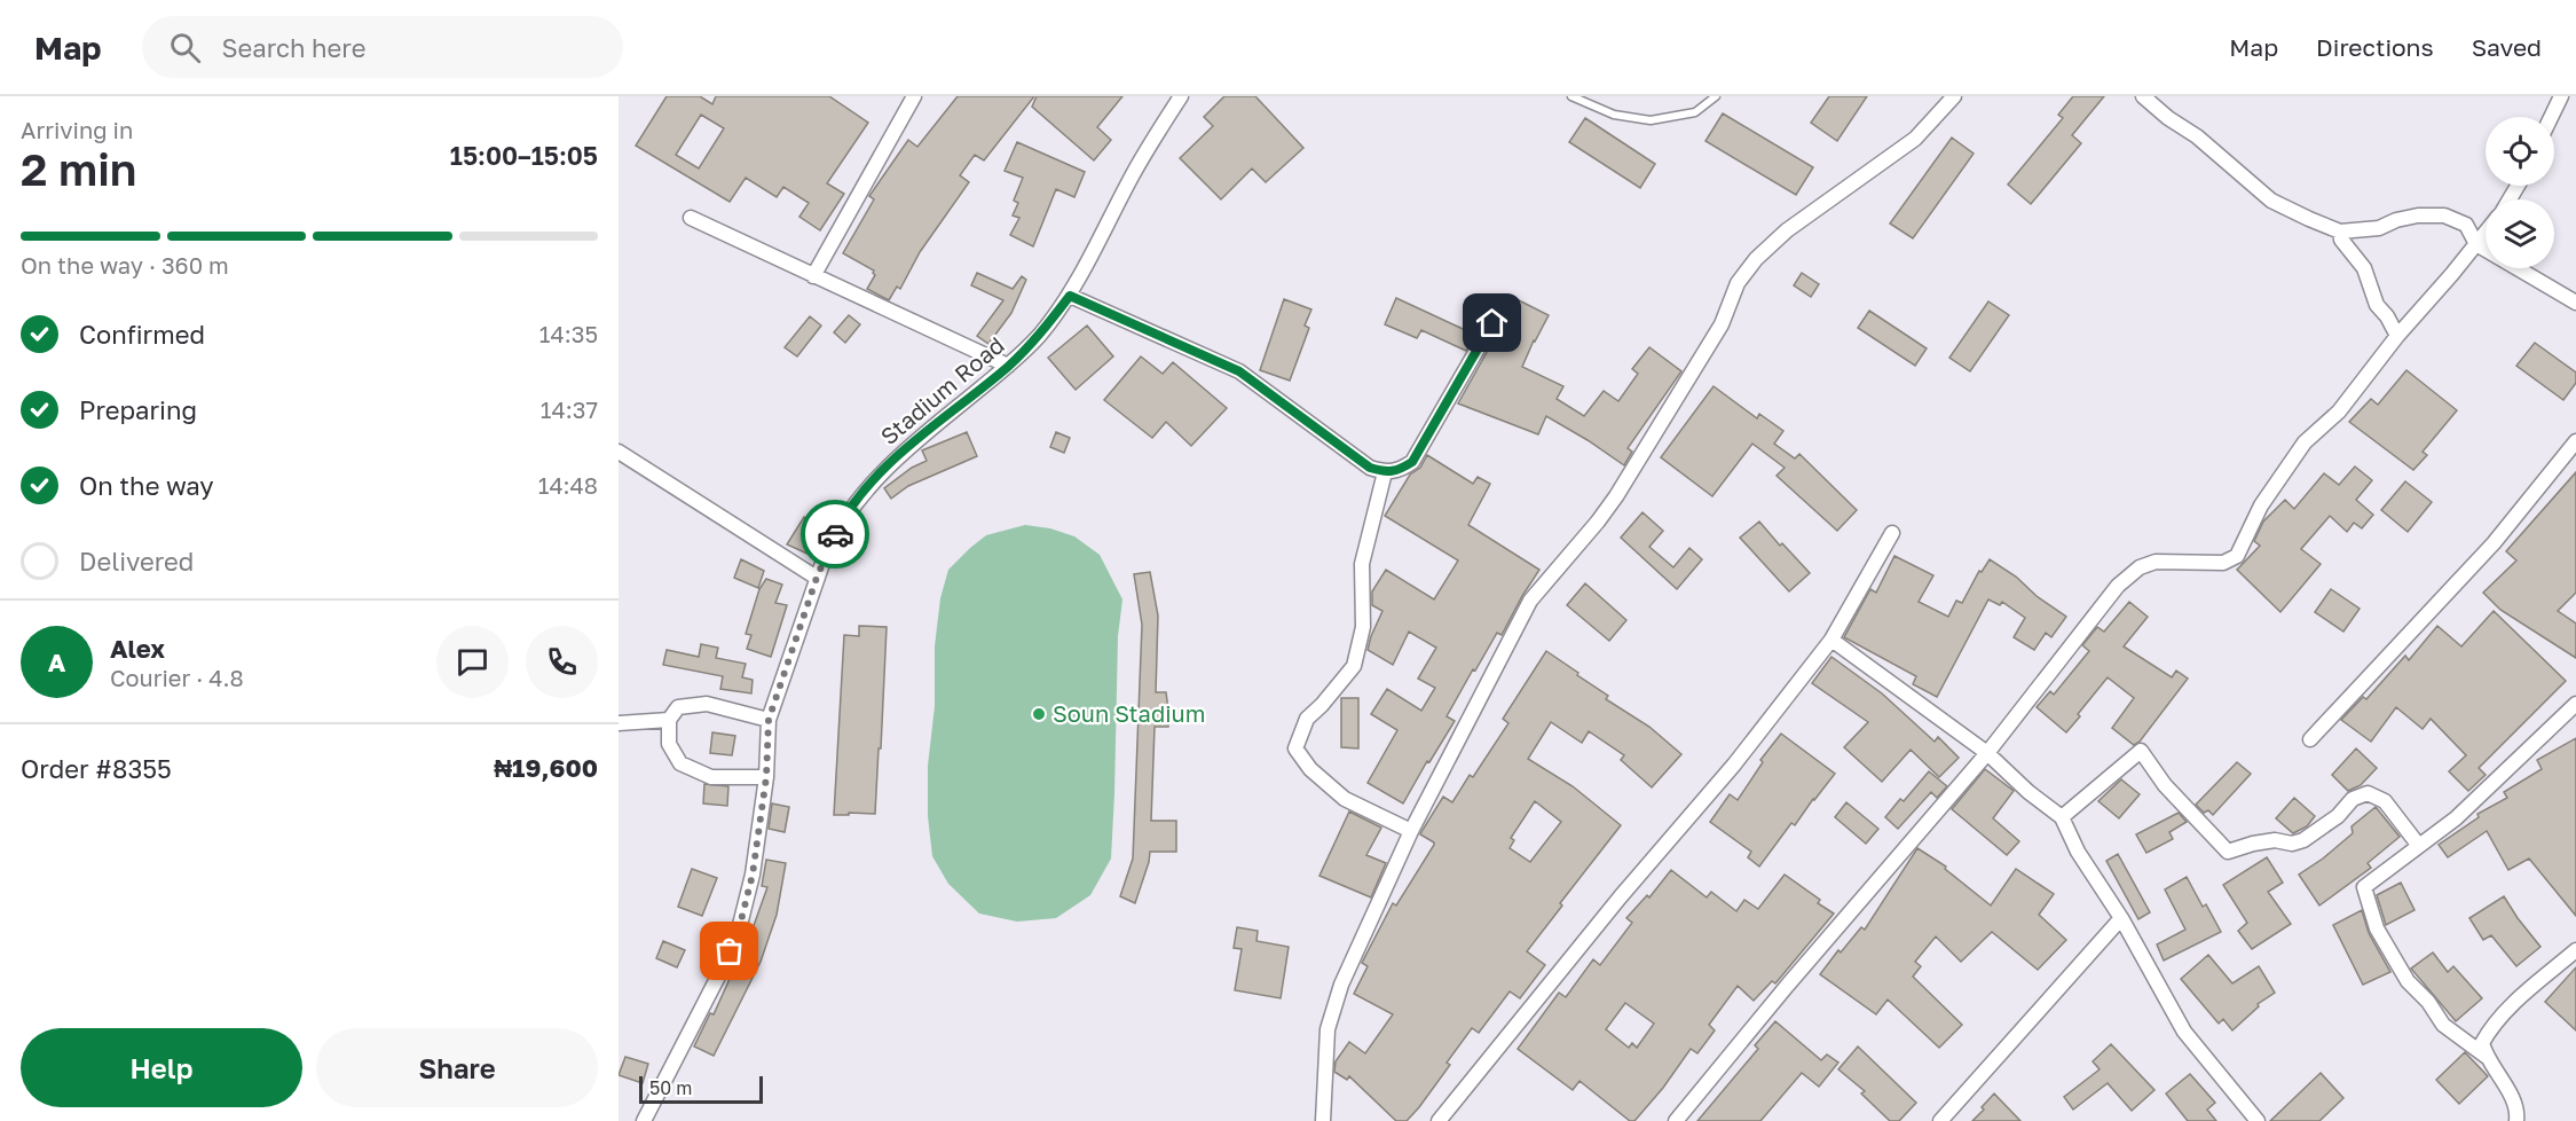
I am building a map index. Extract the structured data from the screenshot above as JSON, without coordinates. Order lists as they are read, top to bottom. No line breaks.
{"streets":{"street":["Stadium Road"]},"places":["Soun Stadium"],"scale_bar":"50 m","page":{"header":"Map","search":"Search here","nav":["Map","Directions","Saved"],"heading":["2 min","Arriving in","15:00–15:05"],"panel":["Alex","Courier · 4.8","Order #8355","₦19,600"],"bar":"On the way · 360 m","list":[["Confirmed","14:35"],["Preparing","14:37"],["On the way","14:48"],"Delivered"],"round":"A","buttons":["Help","Share"],"scale":"50 m"}}
